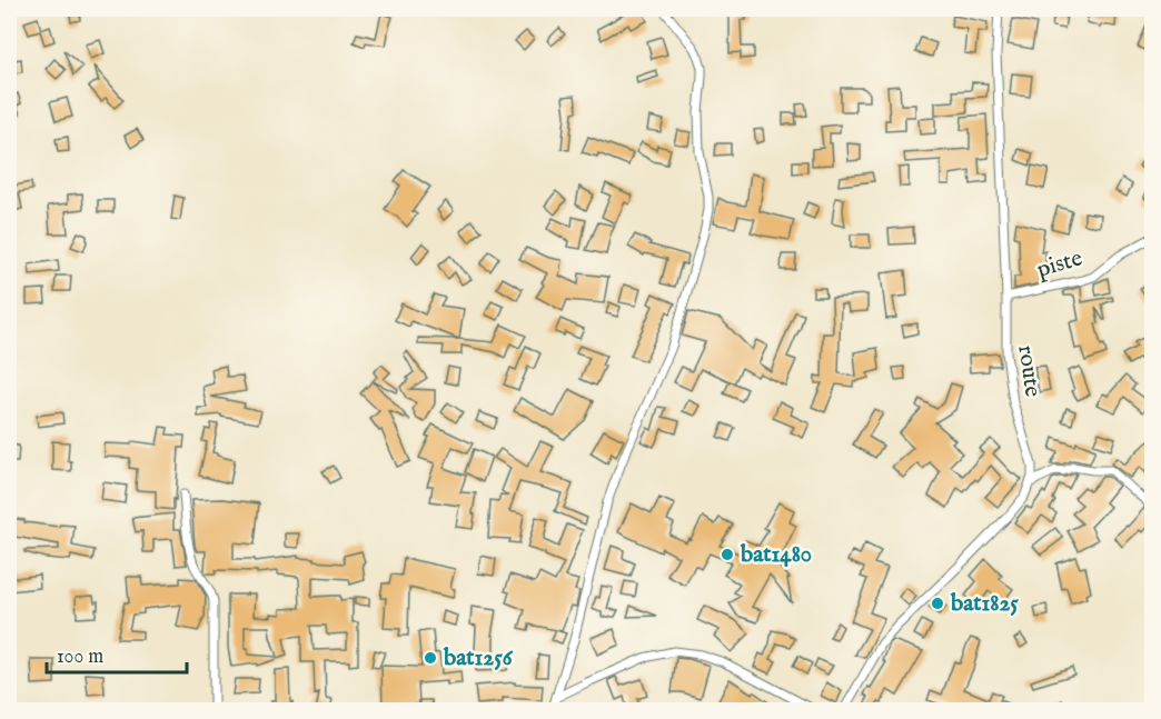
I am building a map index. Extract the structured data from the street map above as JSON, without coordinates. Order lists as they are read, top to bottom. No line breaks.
{"streets":{"street":["piste","route"]},"crossings":[["piste","route"]],"places":["bat1480","bat1825","bat1256"],"scale_bar":"100 m"}
